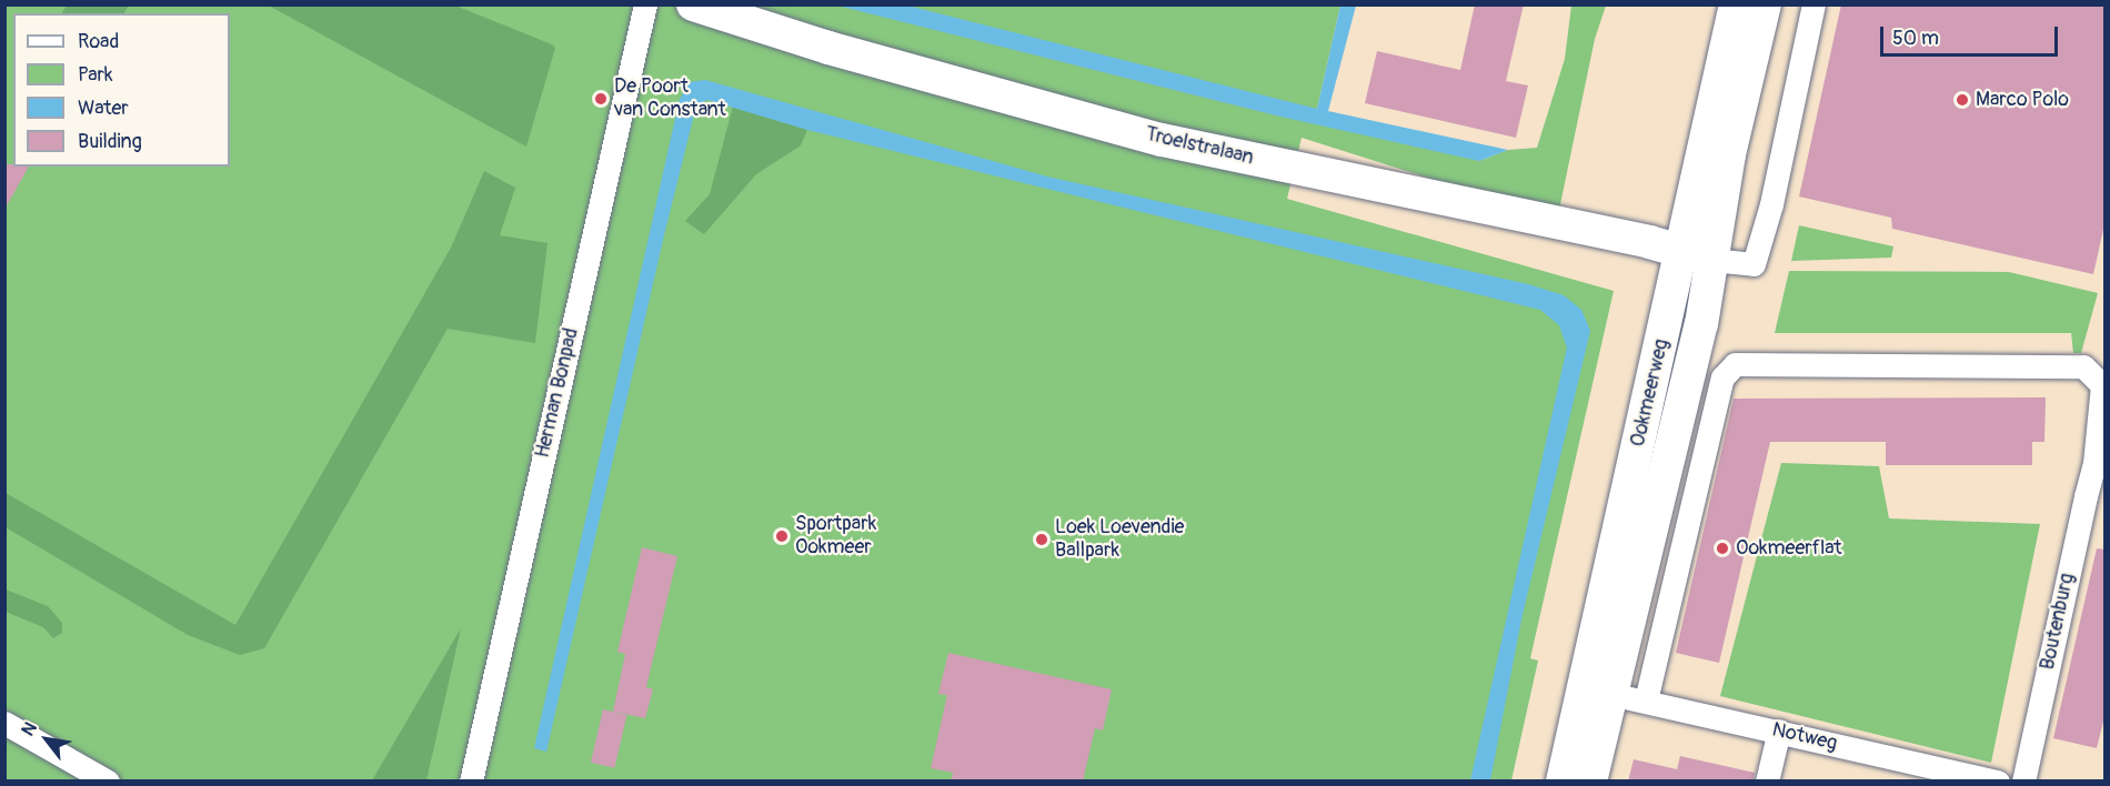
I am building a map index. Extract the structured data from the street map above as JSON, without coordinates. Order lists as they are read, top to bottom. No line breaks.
{"streets":{"main road":["Troelstralaan","Ookmeerweg"],"street":["Herman Bonpad","Boutenburg","Notweg"]},"crossings":[["Troelstralaan","Ookmeerweg"],["Ookmeerweg","Notweg"],["Boutenburg","Notweg"]],"places":["De Poort van Constant","Marco Polo","Sportpark Ookmeer","Loek Loevendie Ballpark","Ookmeerflat"],"legend":["Road","Park","Water","Building"],"scale_bar":"50 m","north":"top left"}
